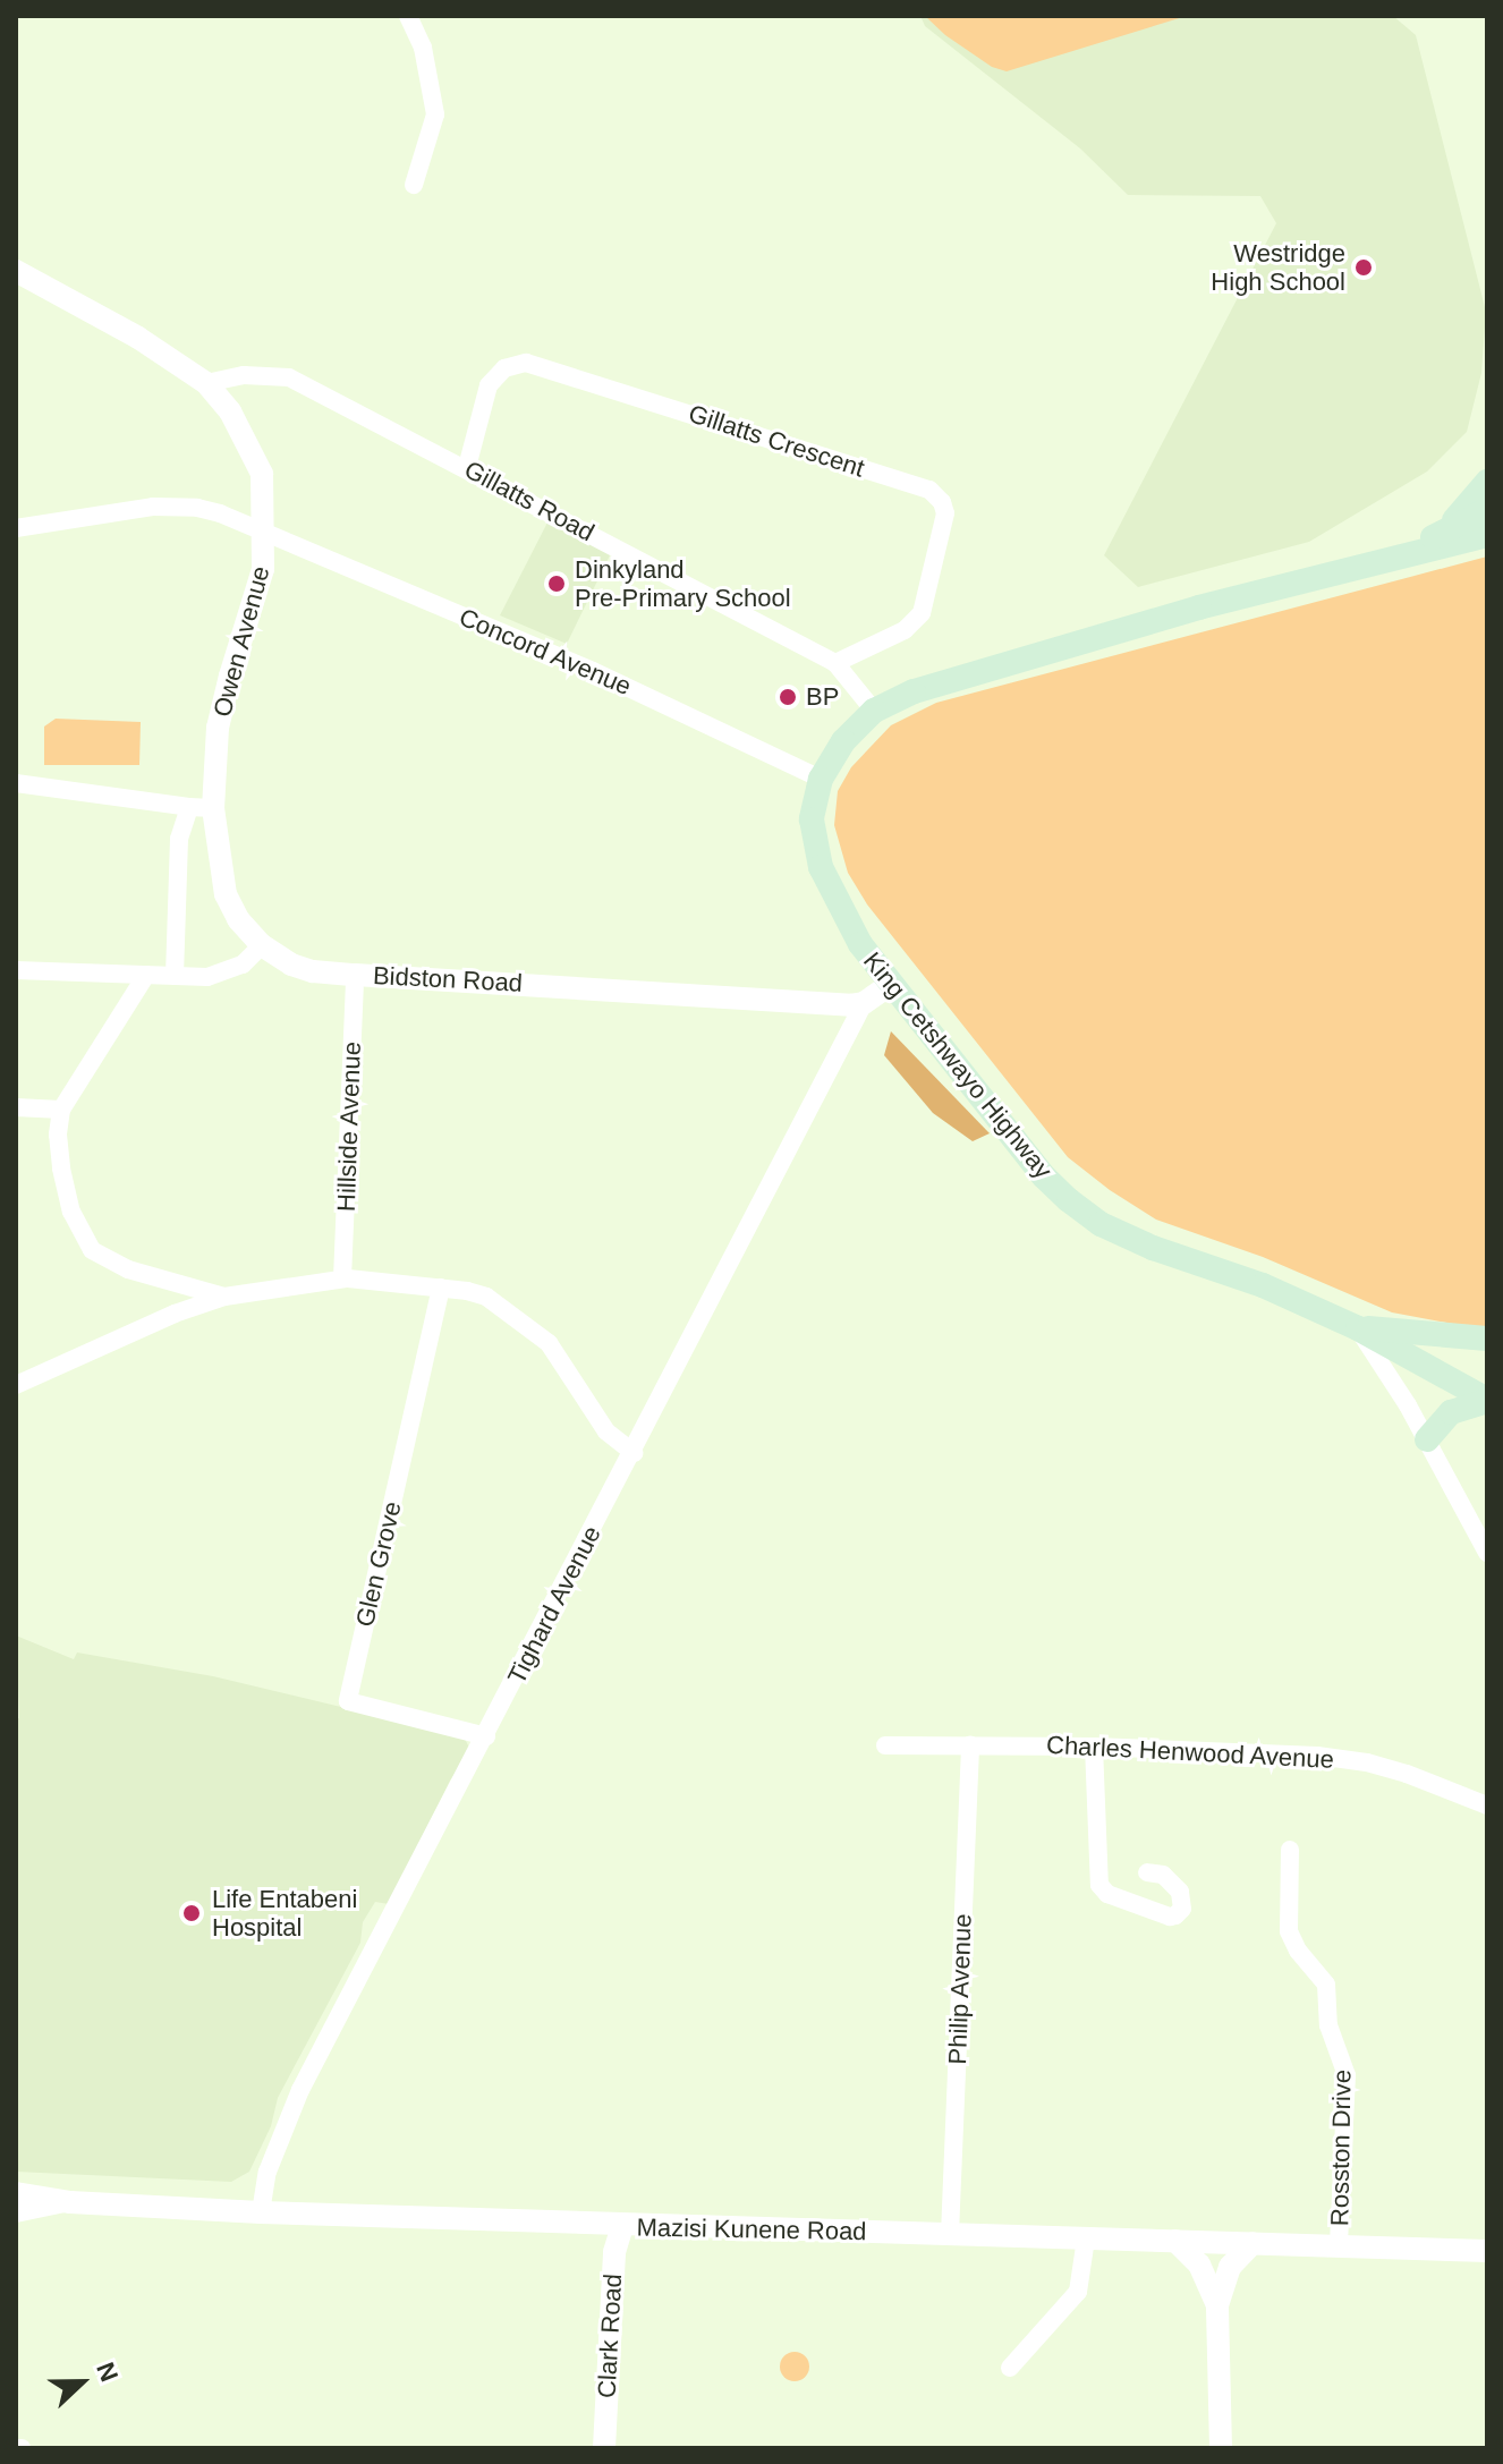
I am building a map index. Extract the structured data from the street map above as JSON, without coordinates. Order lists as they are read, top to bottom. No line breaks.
{"streets":{"main road":["King Cetshwayo Highway"],"street":["Gillatts Crescent","Gillatts Road","Owen Avenue","Concord Avenue","Bidston Road","Hillside Avenue","Glen Grove","Tighard Avenue","Charles Henwood Avenue","Philip Avenue","Rosston Drive","Mazisi Kunene Road","Clark Road"]},"crossings":[["Gillatts Crescent","Gillatts Road"],["Gillatts Road","Owen Avenue"],["Gillatts Road","King Cetshwayo Highway"],["Owen Avenue","Concord Avenue"],["Owen Avenue","Bidston Road"],["Concord Avenue","King Cetshwayo Highway"],["Bidston Road","Hillside Avenue"],["Bidston Road","Tighard Avenue"],["Glen Grove","Tighard Avenue"],["Tighard Avenue","Mazisi Kunene Road"],["Charles Henwood Avenue","Philip Avenue"],["Philip Avenue","Mazisi Kunene Road"],["Rosston Drive","Mazisi Kunene Road"],["Mazisi Kunene Road","Clark Road"]],"places":["Westridge High School","Dinkyland Pre-Primary School","BP","Life Entabeni Hospital"],"north":"right"}
